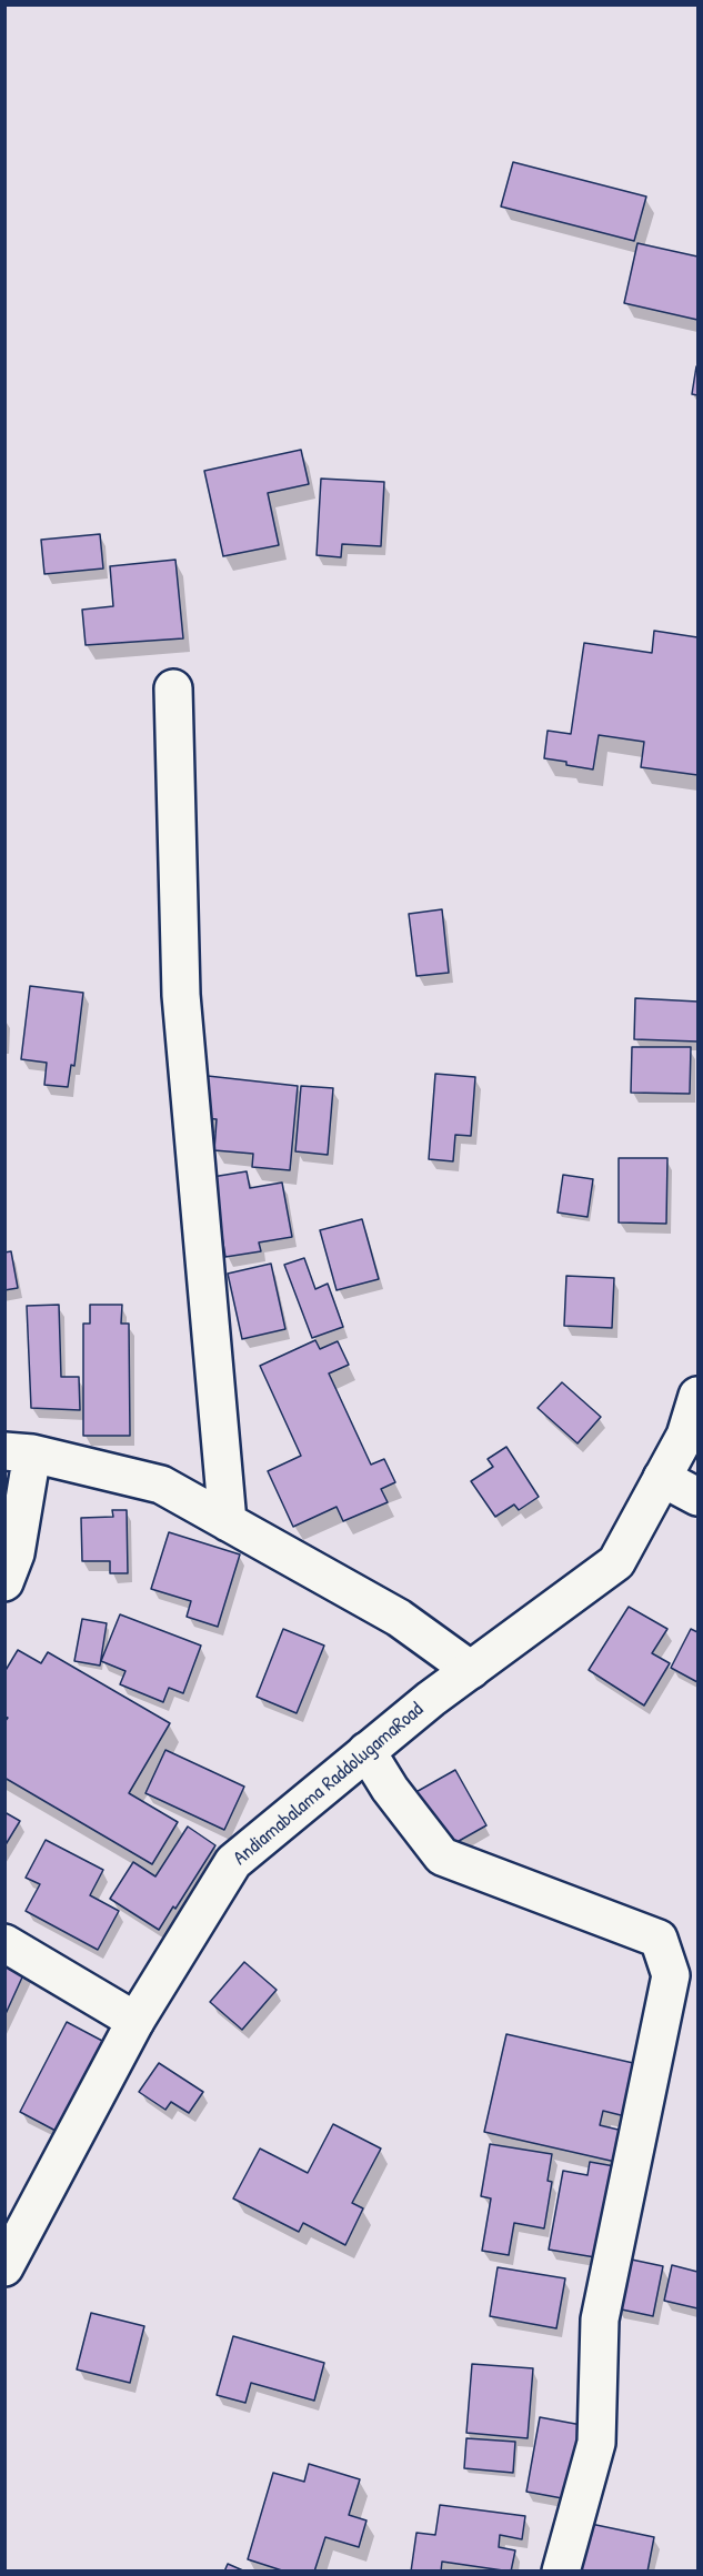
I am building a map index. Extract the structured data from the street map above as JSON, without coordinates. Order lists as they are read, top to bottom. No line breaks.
{"streets":{"street":["Andiamabalama RaddolugamaRoad"]}}
